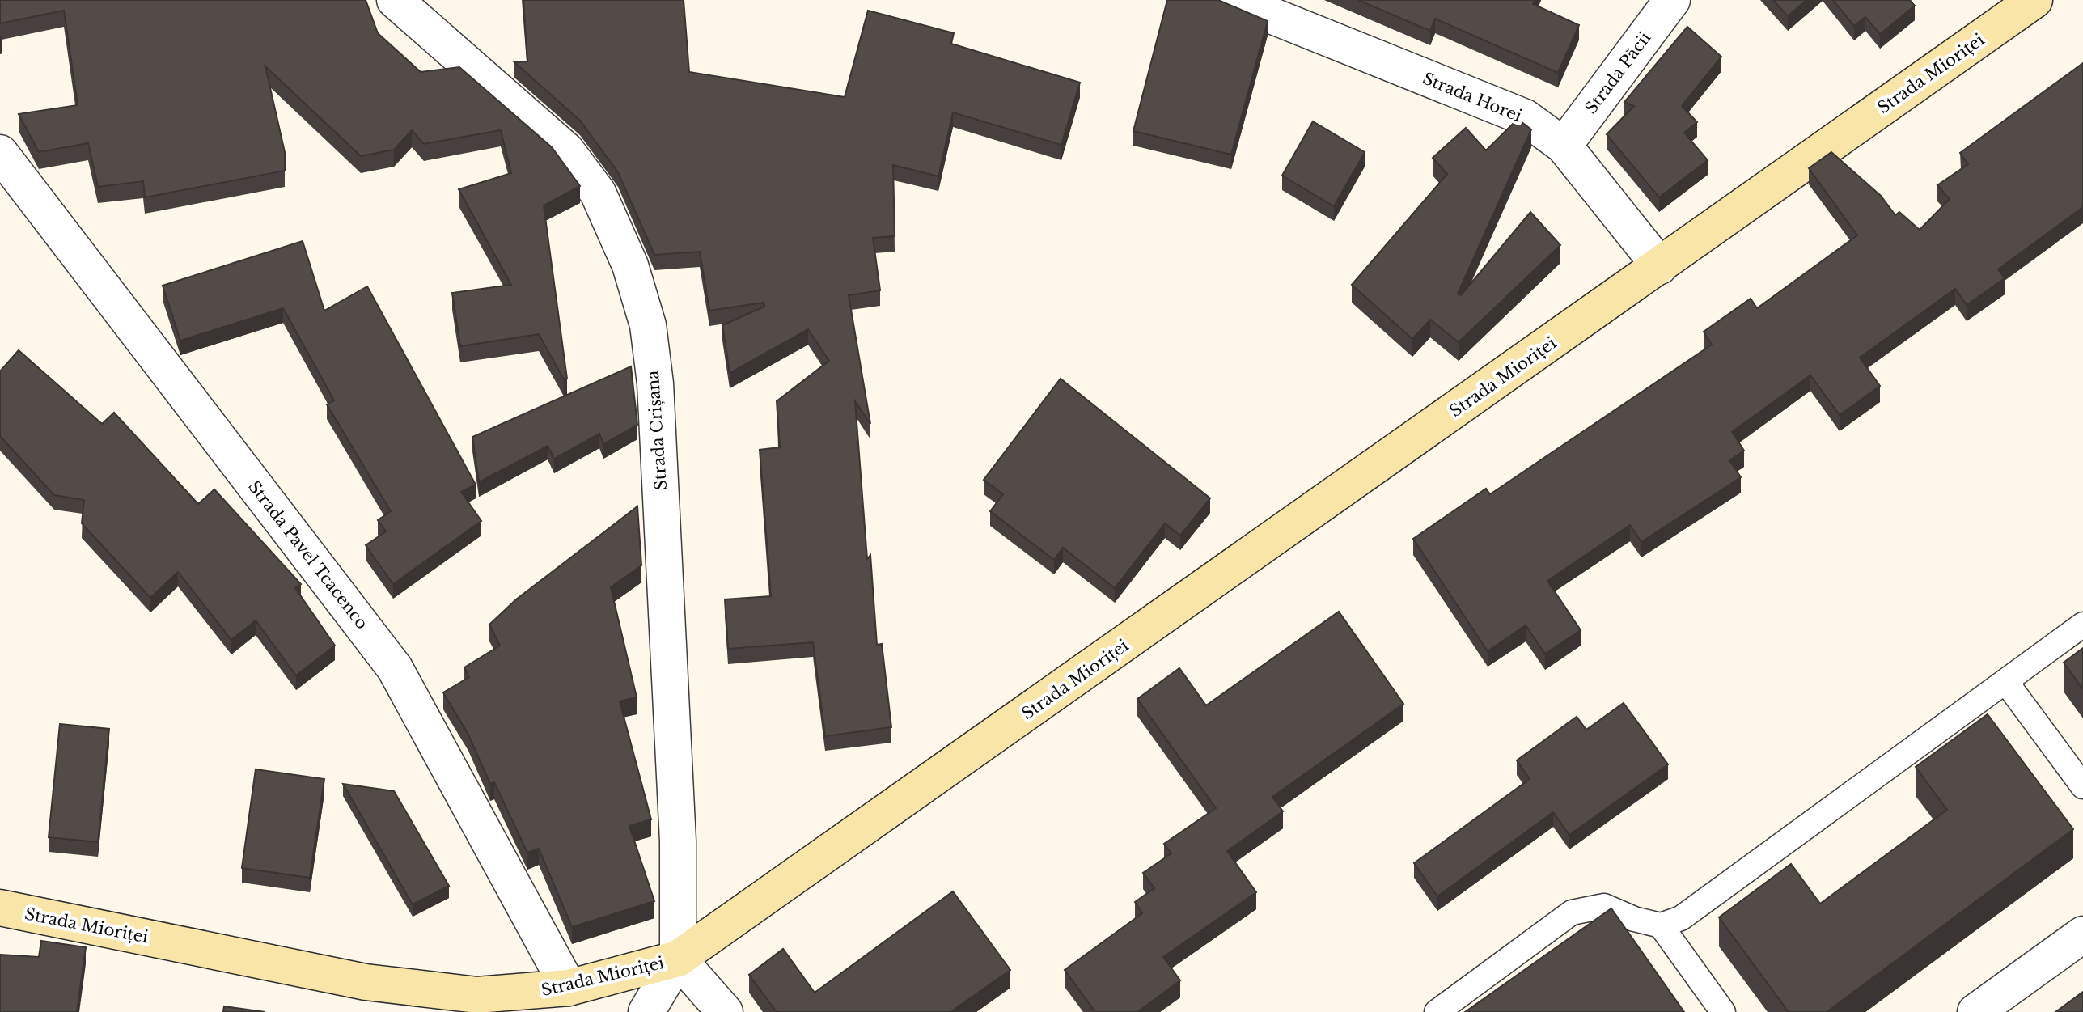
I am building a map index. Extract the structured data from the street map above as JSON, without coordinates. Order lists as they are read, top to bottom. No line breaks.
{"streets":{"street":["Strada Păcii","Strada Mioriței","Strada Horei","Strada Crișana","Strada Pavel Tcacenco"]},"crossings":[["Strada Păcii","Strada Horei"],["Strada Mioriței","Strada Horei"],["Strada Mioriței","Strada Crișana"],["Strada Mioriței","Strada Pavel Tcacenco"]]}
